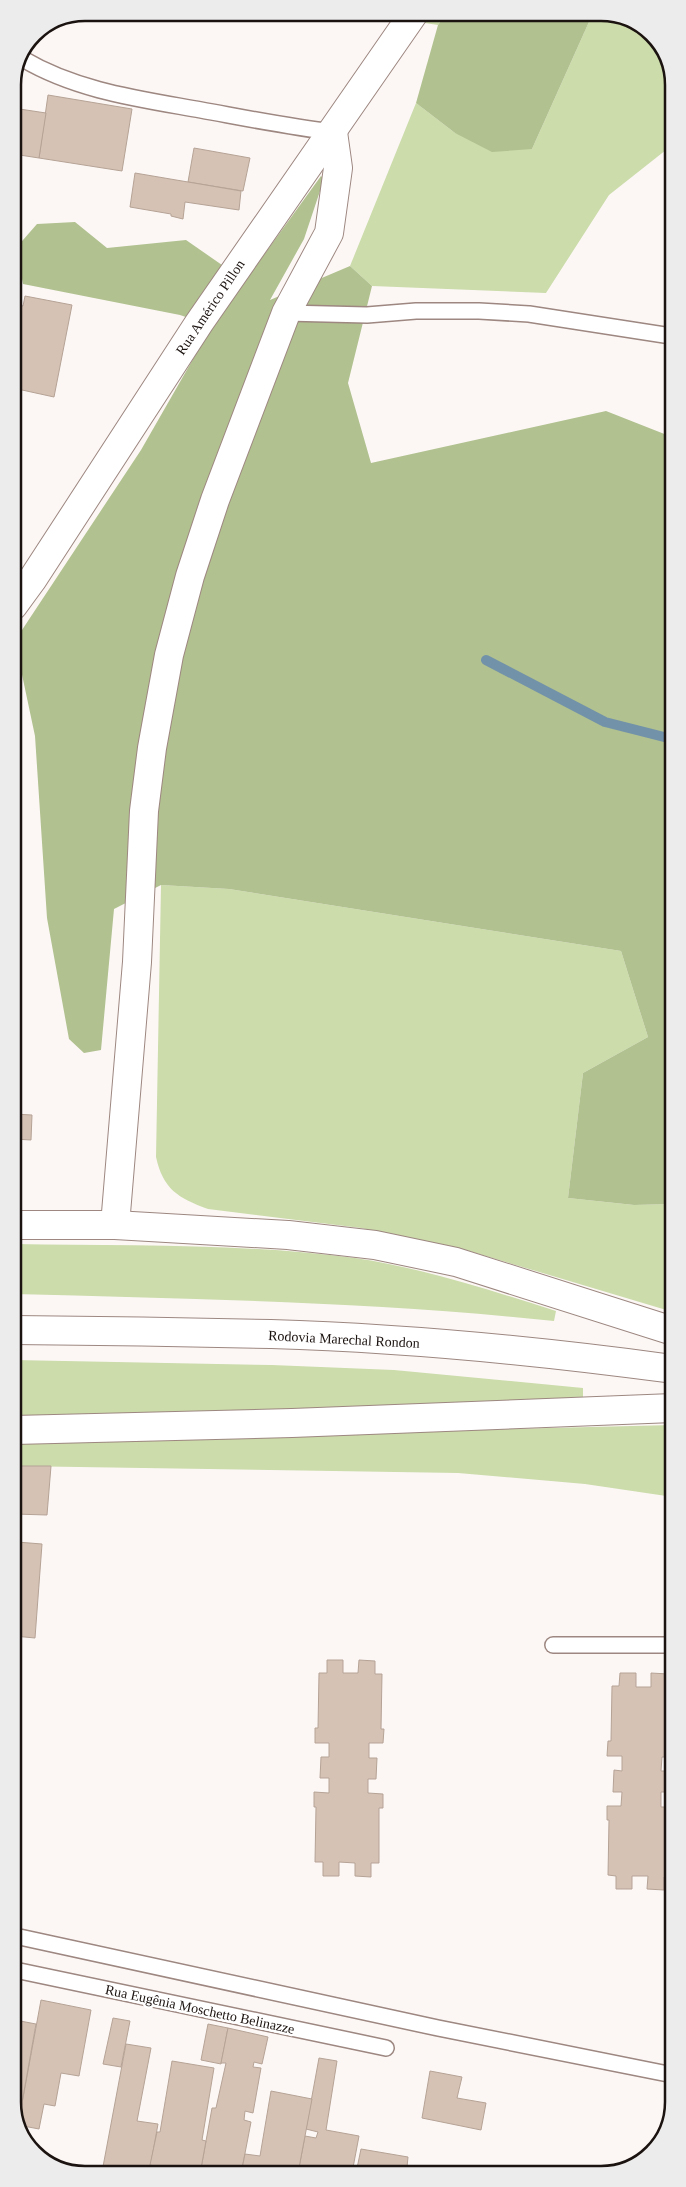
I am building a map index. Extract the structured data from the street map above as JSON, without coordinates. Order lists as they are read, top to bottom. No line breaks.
{"streets":{"main road":["Rua Américo Pillon","Rodovia Marechal Rondon"],"lane":["Rua Eugênia Moschetto Belinazze"]}}
